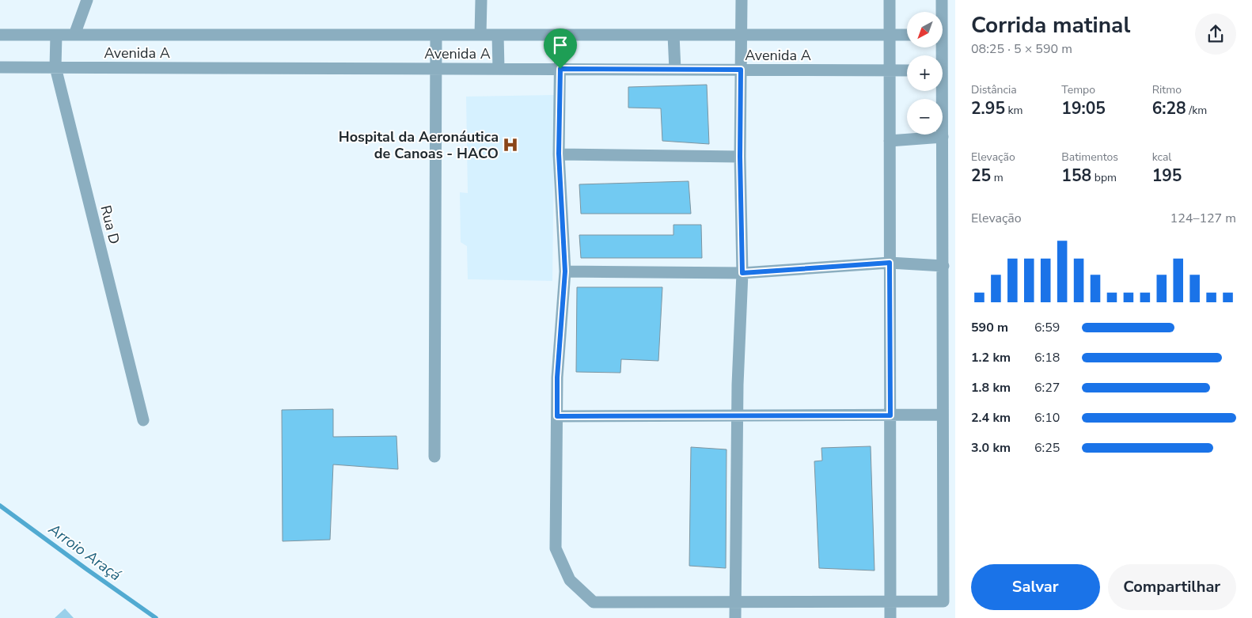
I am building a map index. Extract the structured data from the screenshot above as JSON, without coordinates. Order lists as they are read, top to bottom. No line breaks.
{"streets":{"street":["Avenida A","Rua D"]},"crossings":[["Avenida A","Rua D"]],"water":["Arroio Araçá"],"places":{"hospital":["Hospital da Aeronáutica de Canoas - HACO"]},"north":"bottom left","page":{"heading":["Corrida matinal","08:25 · 5 × 590 m"],"map_buttons":["+","−"],"stats":[["Distância","2.95 km"],["Tempo","19:05"],["Ritmo","6:28 /km"],["Elevação","25 m"],["Batimentos","158 bpm"],["kcal","195"]],"chart":["Elevação","124–127 m"],"list":[{"name":"590 m","note":"6:59"},{"name":"1.2 km","note":"6:18"},{"name":"1.8 km","note":"6:27"},{"name":"2.4 km","note":"6:10"},{"name":"3.0 km","note":"6:25"}],"buttons":["Salvar","Compartilhar"]}}
